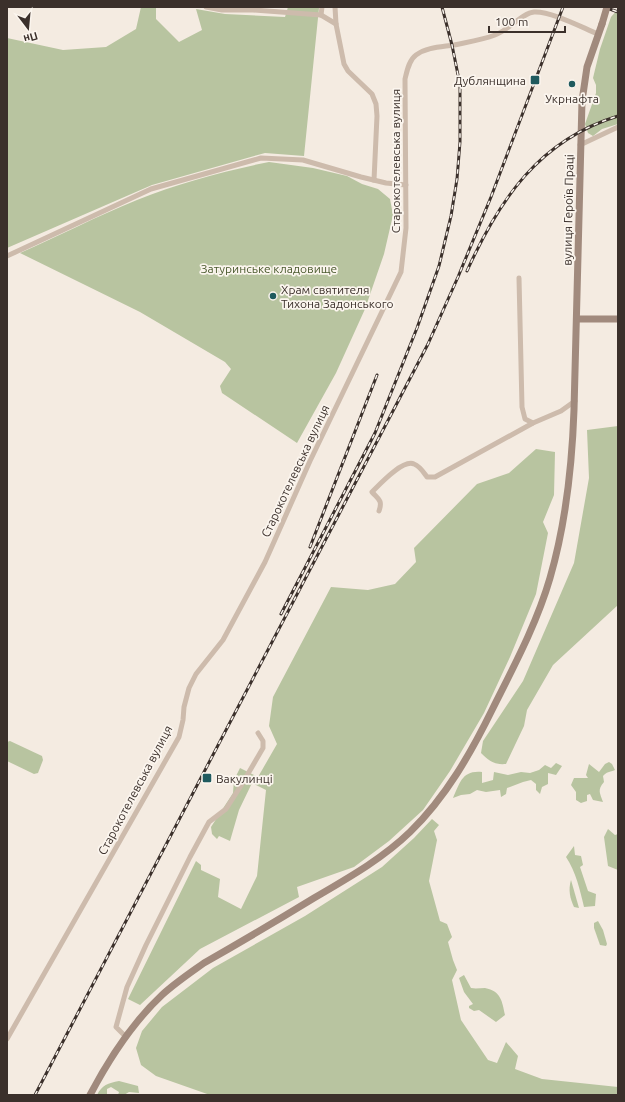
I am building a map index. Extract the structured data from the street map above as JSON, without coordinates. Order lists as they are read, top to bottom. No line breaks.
{"streets":{"main road":["вулиця Героїв Праці"],"street":["Старокотелевська вулиця"]},"crossings":[["Старокотелевська вулиця","вулиця Героїв Праці"]],"parks":["Затуринське кладовище"],"places":{"transit":["Дублянщина","Вакулинці"],"other":["Укрнафта","Храм святителя Тихона Задонського"]},"scale_bar":"100 m","north":"bottom"}
